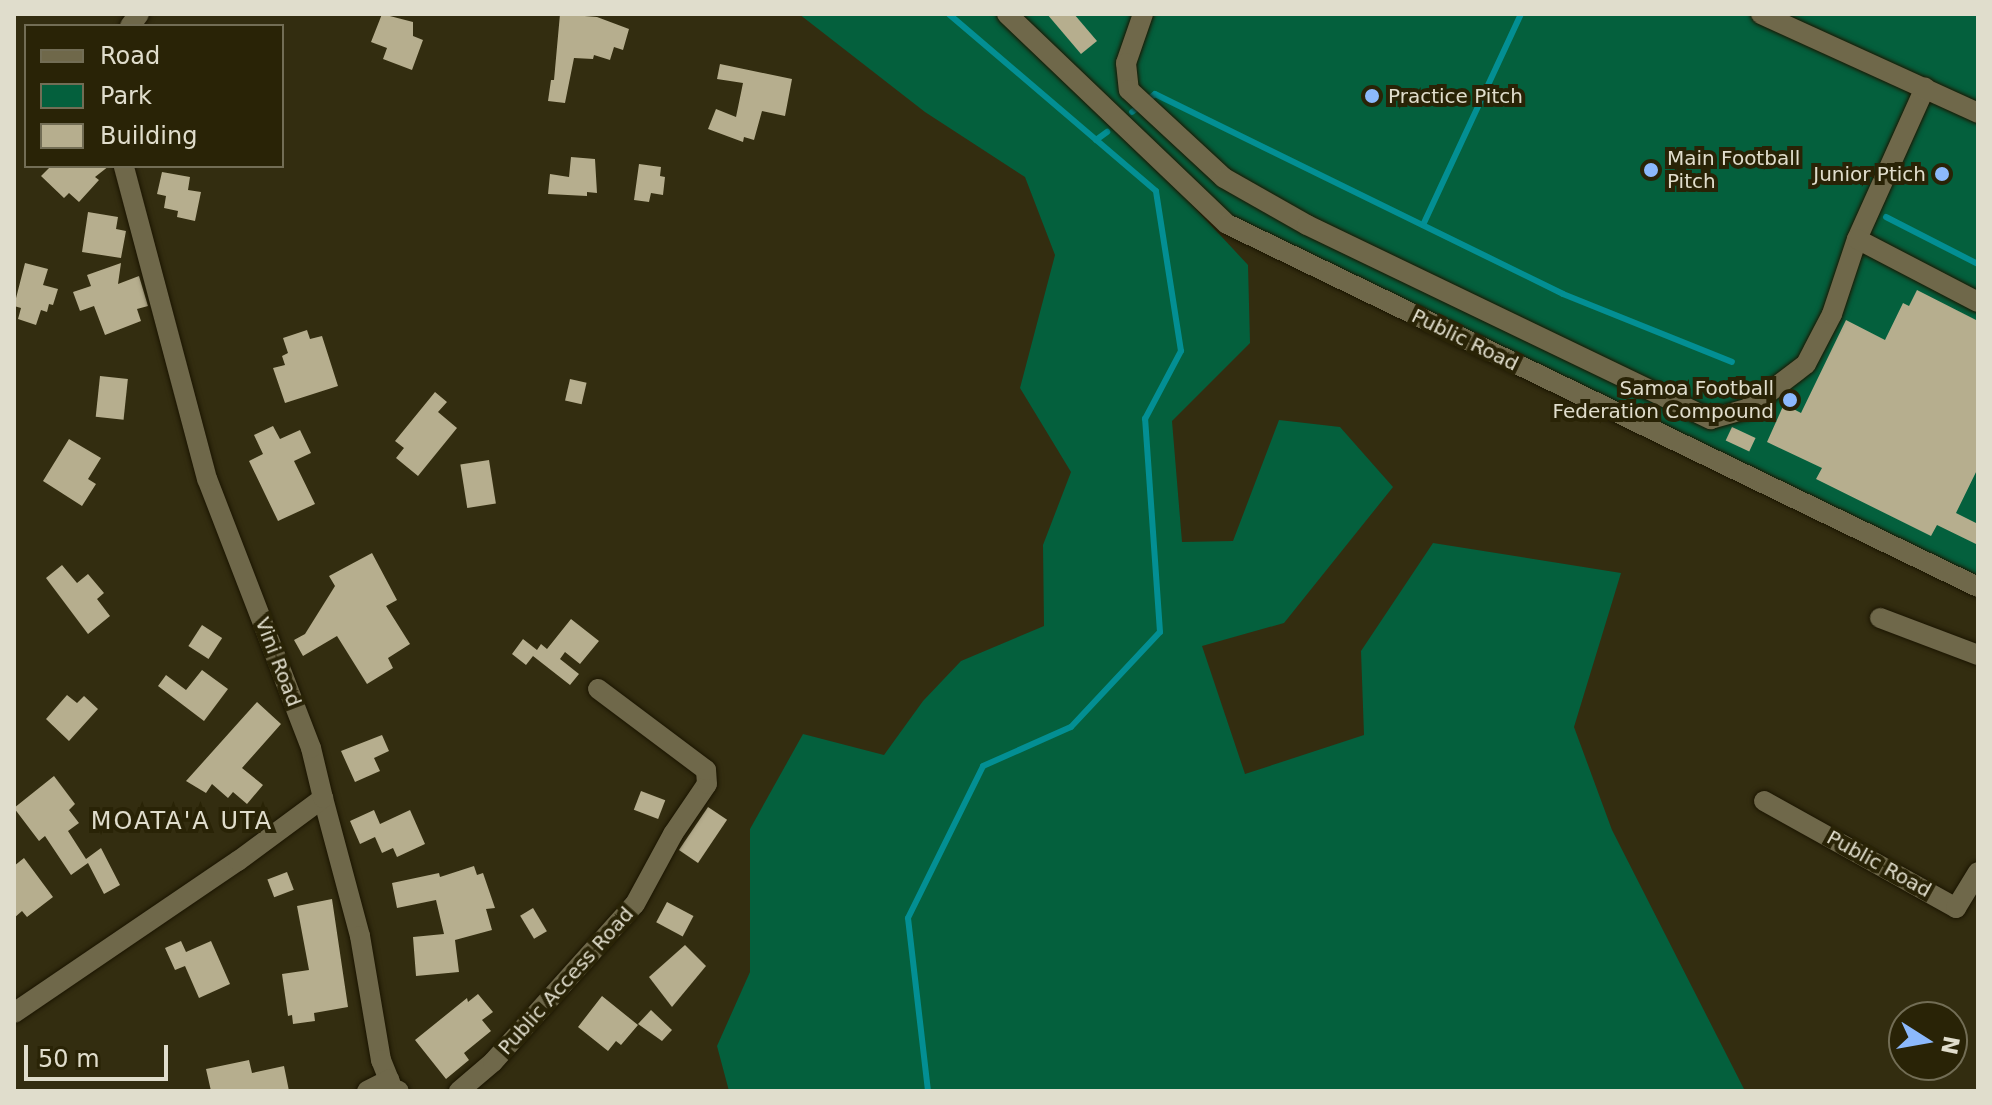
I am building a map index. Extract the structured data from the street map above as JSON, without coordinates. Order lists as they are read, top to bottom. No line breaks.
{"streets":{"street":["Public Road","Vini Road","Public Access Road"]},"districts":["MOATA'A UTA"],"places":["Practice Pitch","Main Football Pitch","Junior Ptich","Samoa Football Federation Compound"],"legend":["Road","Park","Building"],"scale_bar":"50 m","north":"right"}
